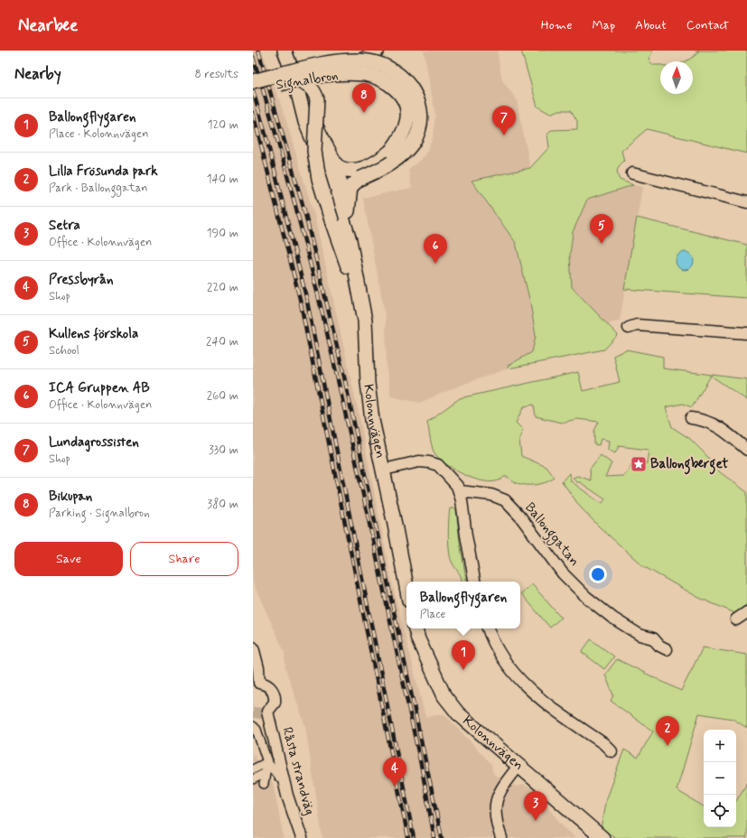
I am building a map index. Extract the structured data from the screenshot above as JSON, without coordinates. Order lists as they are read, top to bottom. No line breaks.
{"streets":{"street":["Signalbron","Kolonnvägen","Ballonggatan","Råsta strandväg"]},"crossings":[["Signalbron","Kolonnvägen"]],"places":{"place":["Ballongberget"]},"north":"top","page":{"header":"Nearbee","nav":["Home","Map","About","Contact"],"heading":["Nearby","8 results"],"pins":["8","7","5","6","1","2","4","3"],"list":[{"mark":"1","name":"Ballongflygaren","note":"Place · Kolonnvägen","value":"120 m"},{"mark":"2","name":"Lilla Frösunda park","note":"Park · Ballonggatan","value":"140 m"},{"mark":"3","name":"Setra","note":"Office · Kolonnvägen","value":"190 m"},{"mark":"4","name":"Pressbyrån","note":"Shop","value":"220 m"},{"mark":"5","name":"Kullens förskola","note":"School","value":"240 m"},{"mark":"6","name":"ICA Gruppen AB","note":"Office · Kolonnvägen","value":"260 m"},{"mark":"7","name":"Lundagrossisten","note":"Shop","value":"330 m"},{"mark":"8","name":"Bikupan","note":"Parking · Signalbron","value":"380 m"}],"buttons":["Save","Share"],"popup":["Ballongflygaren","Place"],"map_buttons":["+","−"]}}
